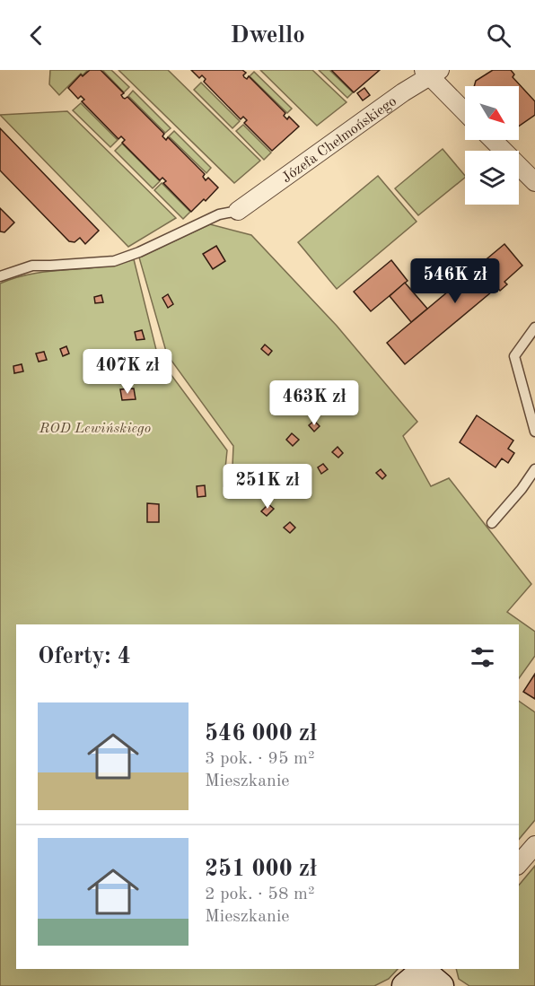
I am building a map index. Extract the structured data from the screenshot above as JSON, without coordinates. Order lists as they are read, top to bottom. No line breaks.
{"streets":{"street":["Józefa Chełmońskiego"]},"parks":["ROD Lewińskiego"],"north":"bottom right","page":{"header":"Dwello","price":["546K zł","407K zł","463K zł","251K zł"],"heading":"Oferty: 4","list":[{"name":"546 000 zł","note":"3 pok. · 95 m² · Mieszkanie"},{"name":"251 000 zł","note":"2 pok. · 58 m² · Mieszkanie"}]}}
